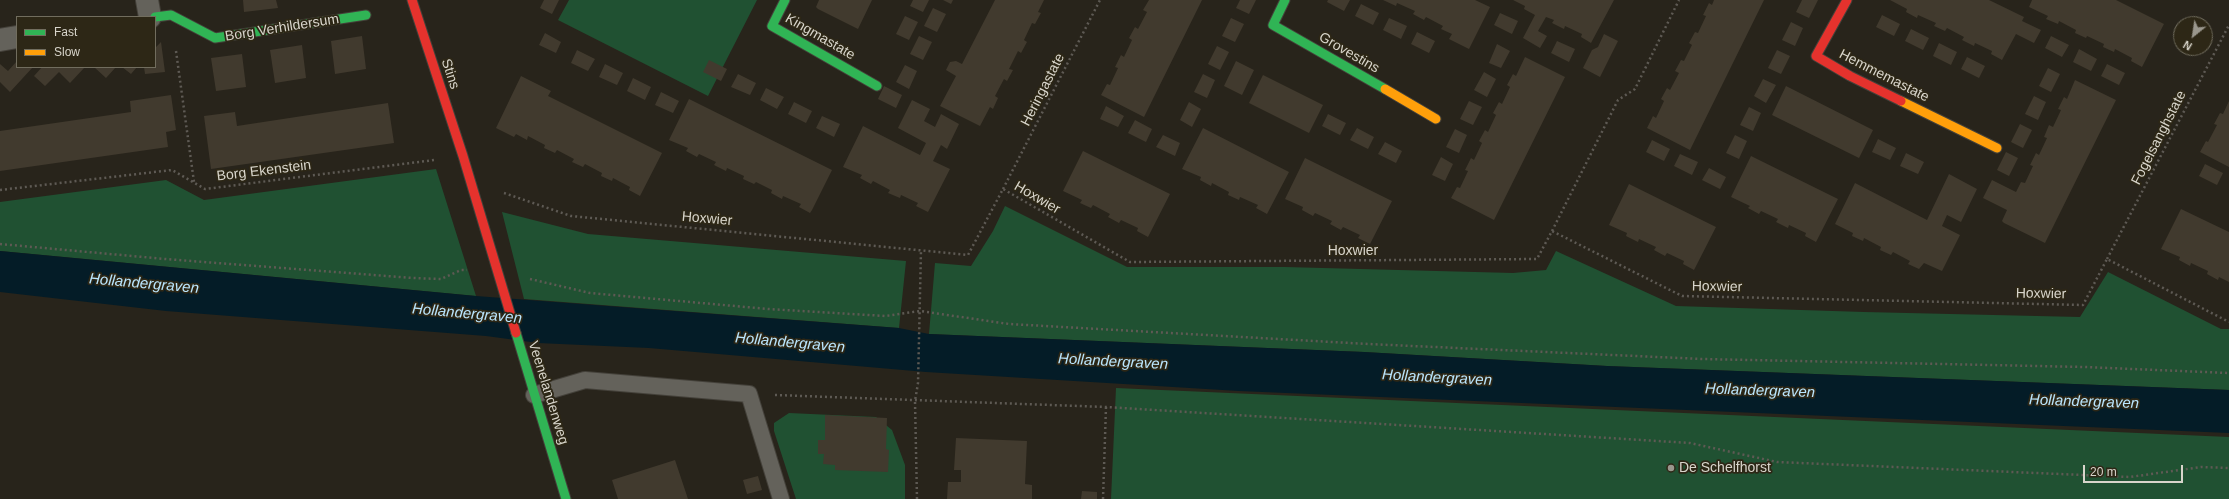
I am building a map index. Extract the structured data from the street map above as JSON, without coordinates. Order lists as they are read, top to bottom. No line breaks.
{"streets":{"street":["Borg Verhildersum","Kingmastate","Grovestins","Stins","Hemmemastate","Veenelandenweg"],"path":["Heringastate","Fogelsanghstate","Borg Ekenstein","Hoxwier"]},"crossings":[["Stins","Borg Ekenstein"],["Stins","Veenelandenweg"],["Heringastate","Hoxwier"],["Fogelsanghstate","Hoxwier"],["Borg Ekenstein","Veenelandenweg"],["Hoxwier","Veenelandenweg"]],"water":["Hollandergraven"],"places":["De Schelfhorst"],"legend":["Fast","Slow"],"scale_bar":"20 m","north":"bottom left"}
